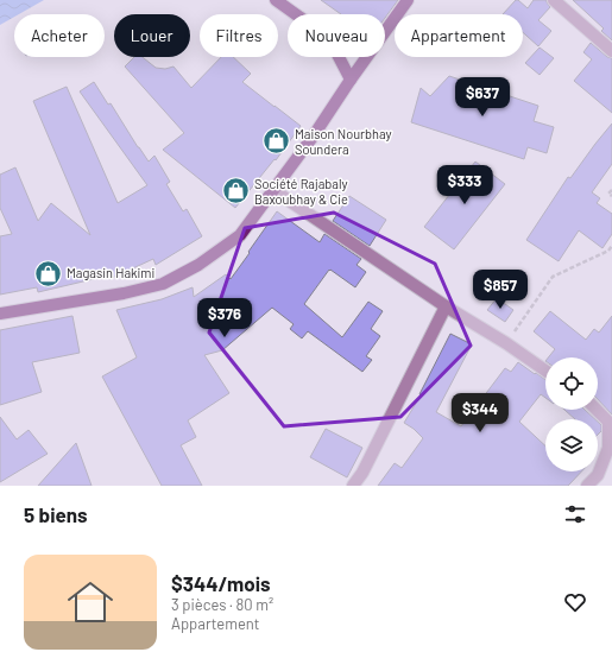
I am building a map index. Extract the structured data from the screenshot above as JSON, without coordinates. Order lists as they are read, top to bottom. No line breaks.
{"places":{"shop":["Maison Nourbhay Soundera","Société Rajabaly Baxoubhay & Cie","Magasin Hakimi"]},"page":{"chip":["Acheter","Louer","Filtres","Nouveau","Appartement"],"price":["$637","$333","$857","$376","$344"],"heading":"5 biens","list":[{"name":"$344/mois","note":"3 pièces · 80 m² · Appartement"}]}}
